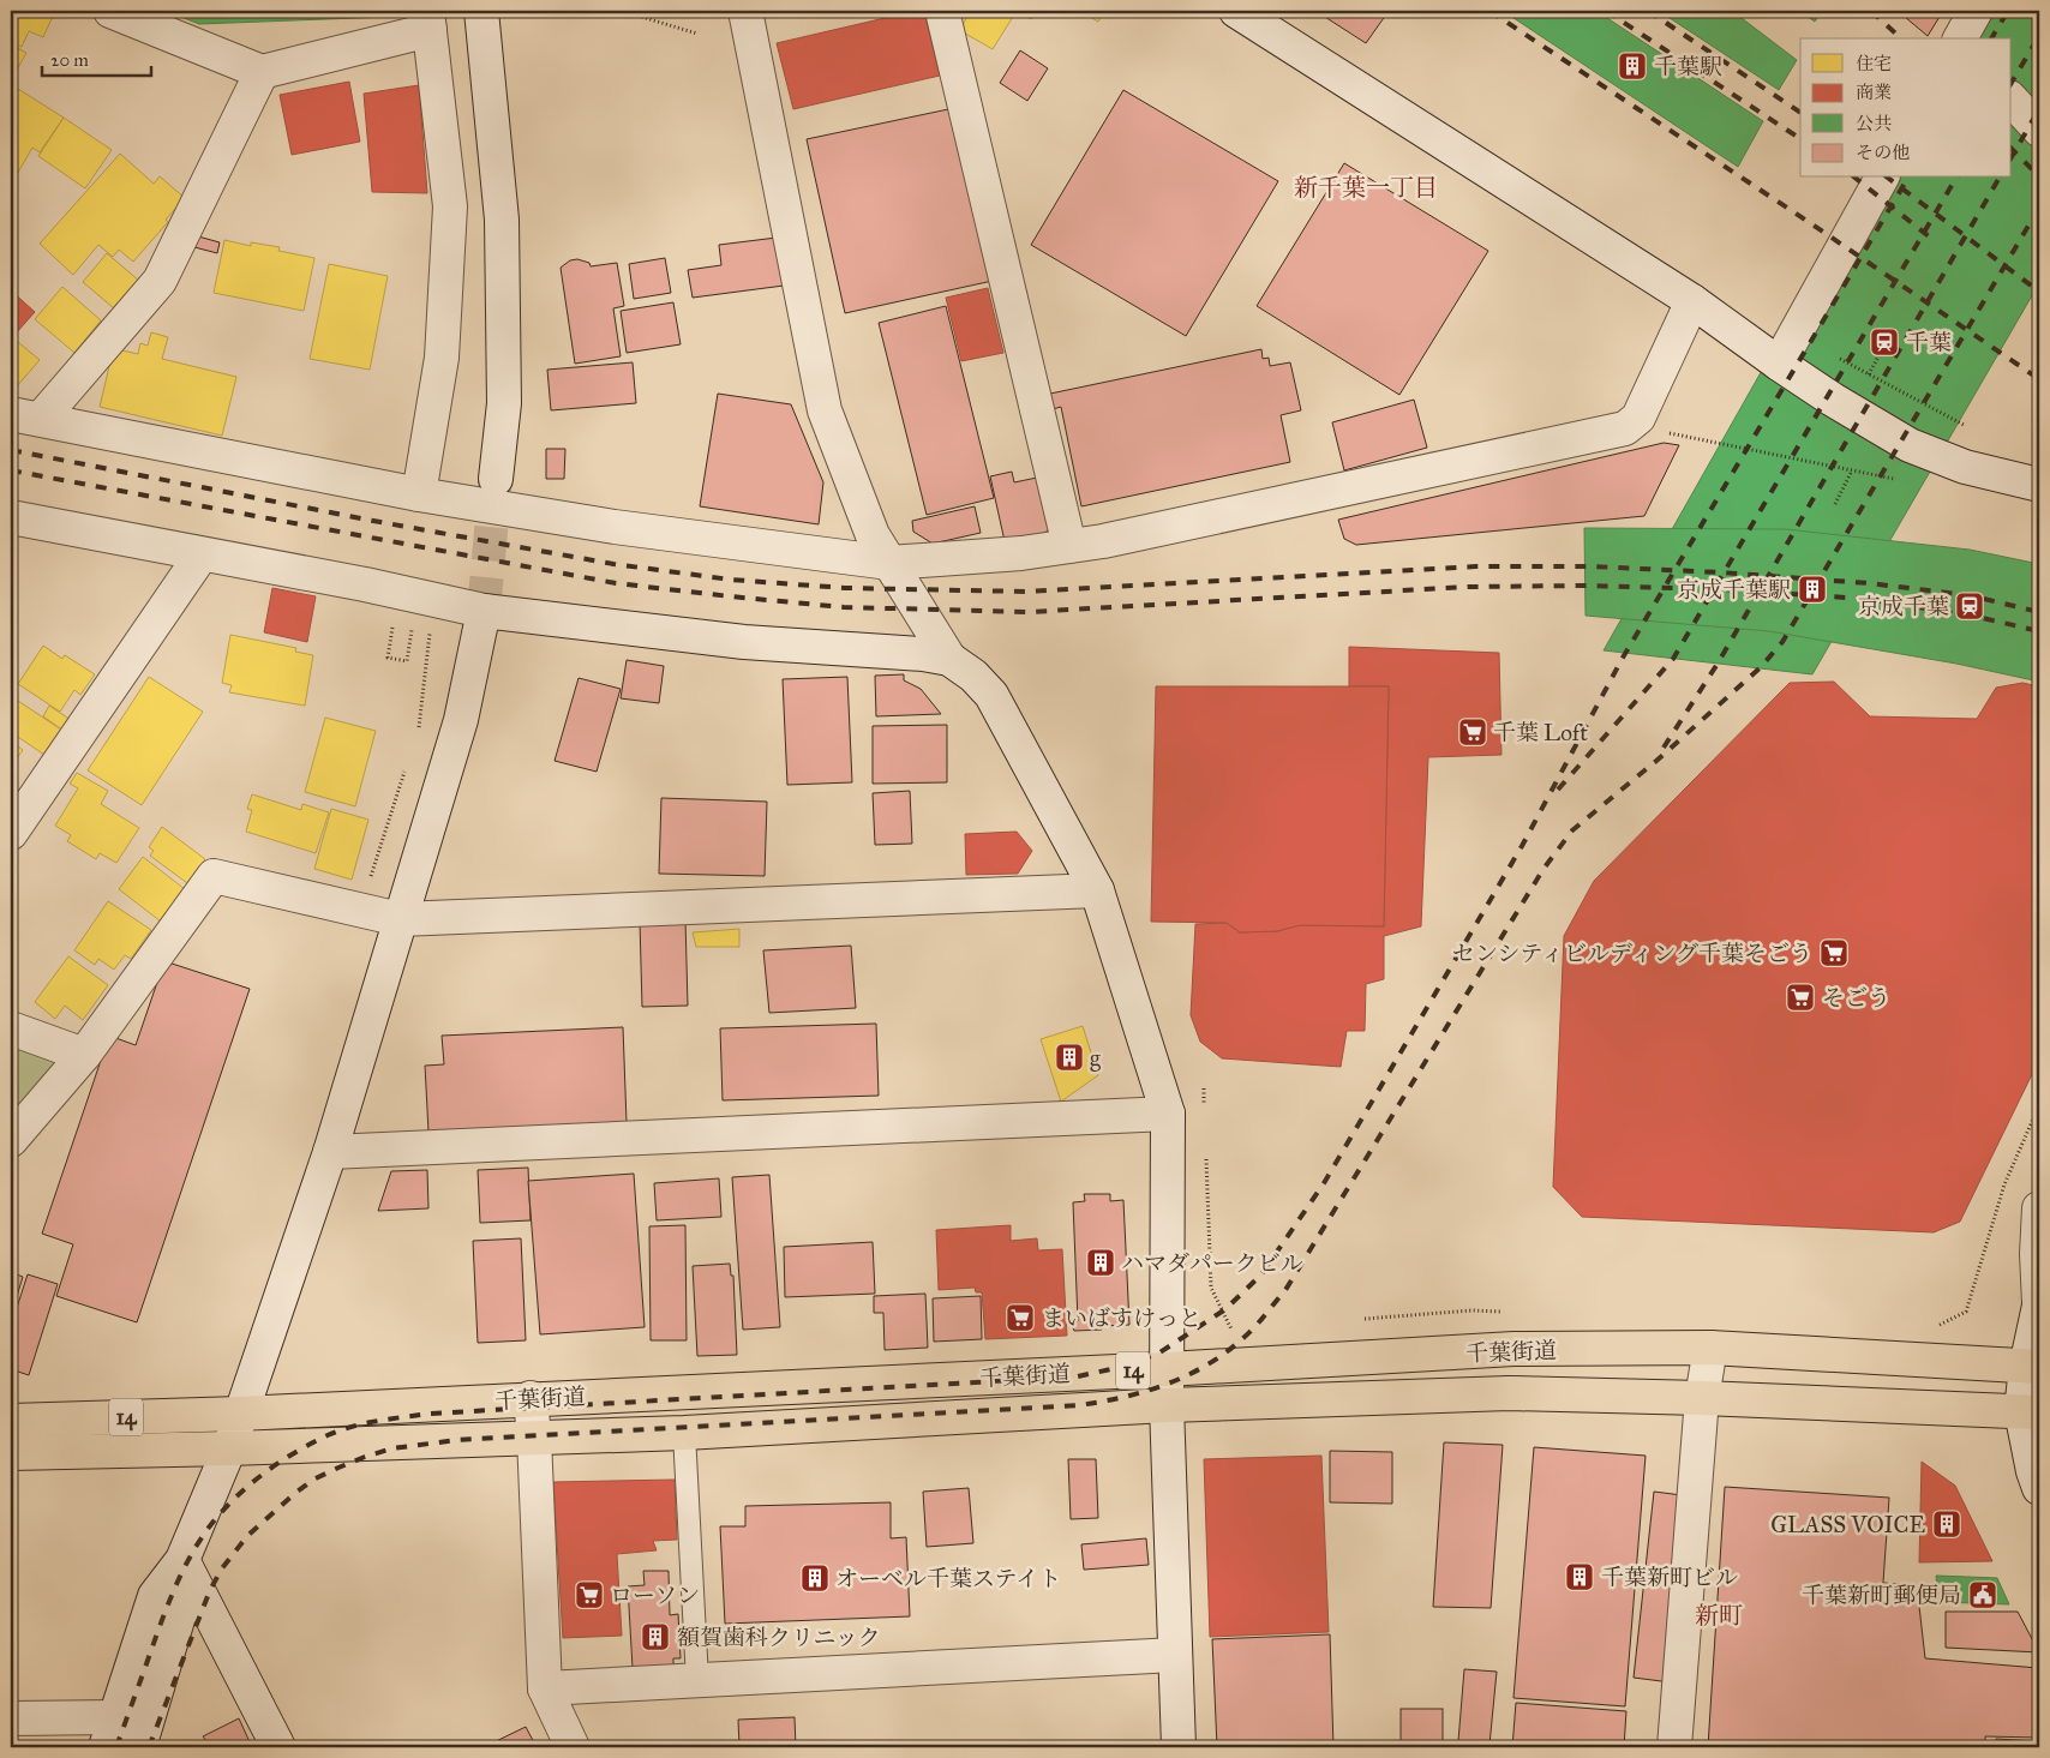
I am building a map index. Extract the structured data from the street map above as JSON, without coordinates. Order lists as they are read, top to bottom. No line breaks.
{"streets":{"highway":["千葉街道","14"]},"districts":["新千葉一丁目","新町"],"places":{"building":["千葉駅","京成千葉駅","g","ハマダパークビル","GLASS VOICE","千葉新町ビル","オーベル千葉ステイト","額賀歯科クリニック"],"station":["千葉","京成千葉"],"supermarket":["千葉 Loft","センシティビルディング千葉そごう","そごう","まいばすけっと","ローソン"],"public building":["千葉新町郵便局"]},"legend":["住宅","商業","公共","その他"],"scale_bar":"20 m"}
